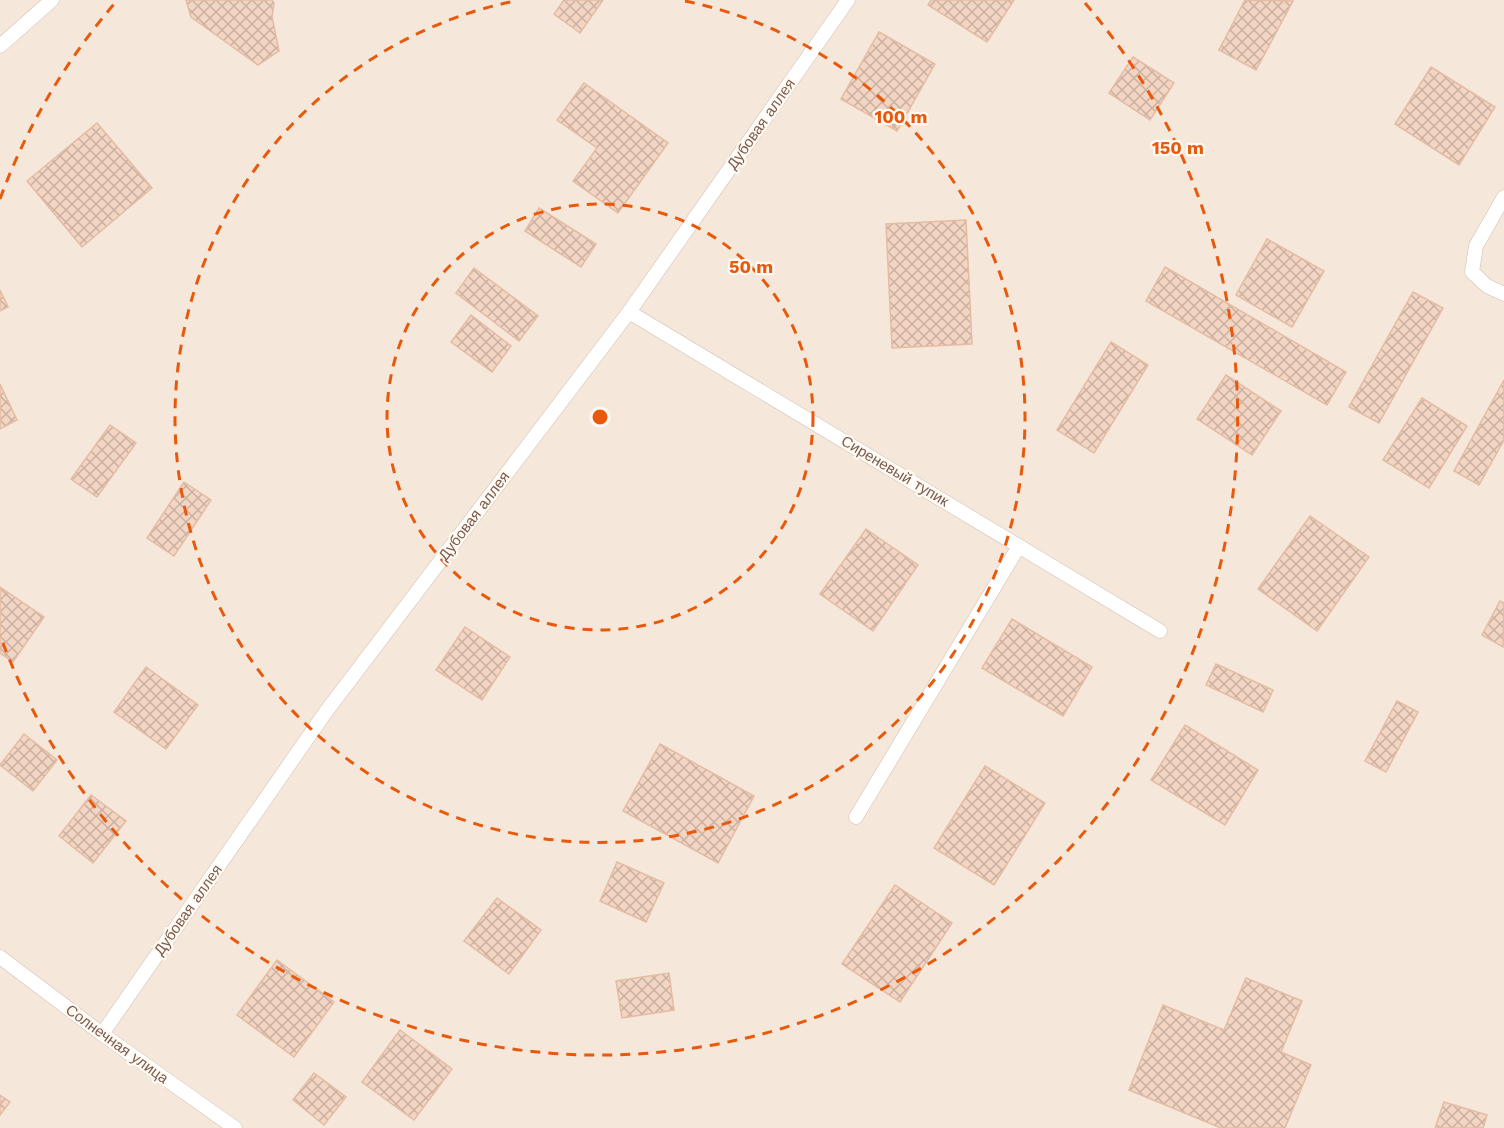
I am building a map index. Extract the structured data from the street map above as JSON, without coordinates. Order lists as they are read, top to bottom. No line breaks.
{"streets":{"lane":["Дубовая аллея","Сиреневый тупик","Солнечная улица"]},"crossings":[["Дубовая аллея","Сиреневый тупик"],["Дубовая аллея","Солнечная улица"]],"rings":["100 m","150 m","50 m"]}
